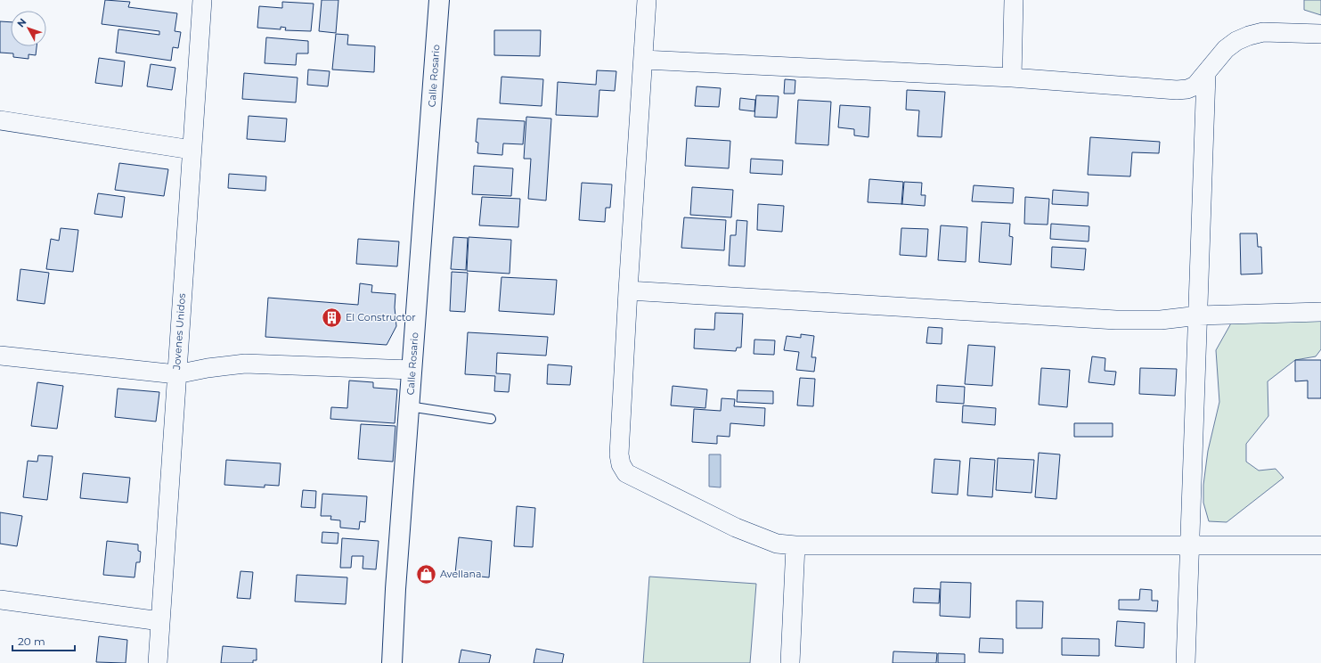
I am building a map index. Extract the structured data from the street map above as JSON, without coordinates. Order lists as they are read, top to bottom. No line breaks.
{"streets":{"main road":["Calle Rosario"],"street":["Jovenes Unidos"]},"places":{"building":["El Constructor"],"shop":["Avellana"]},"scale_bar":"20 m","north":"top left"}
